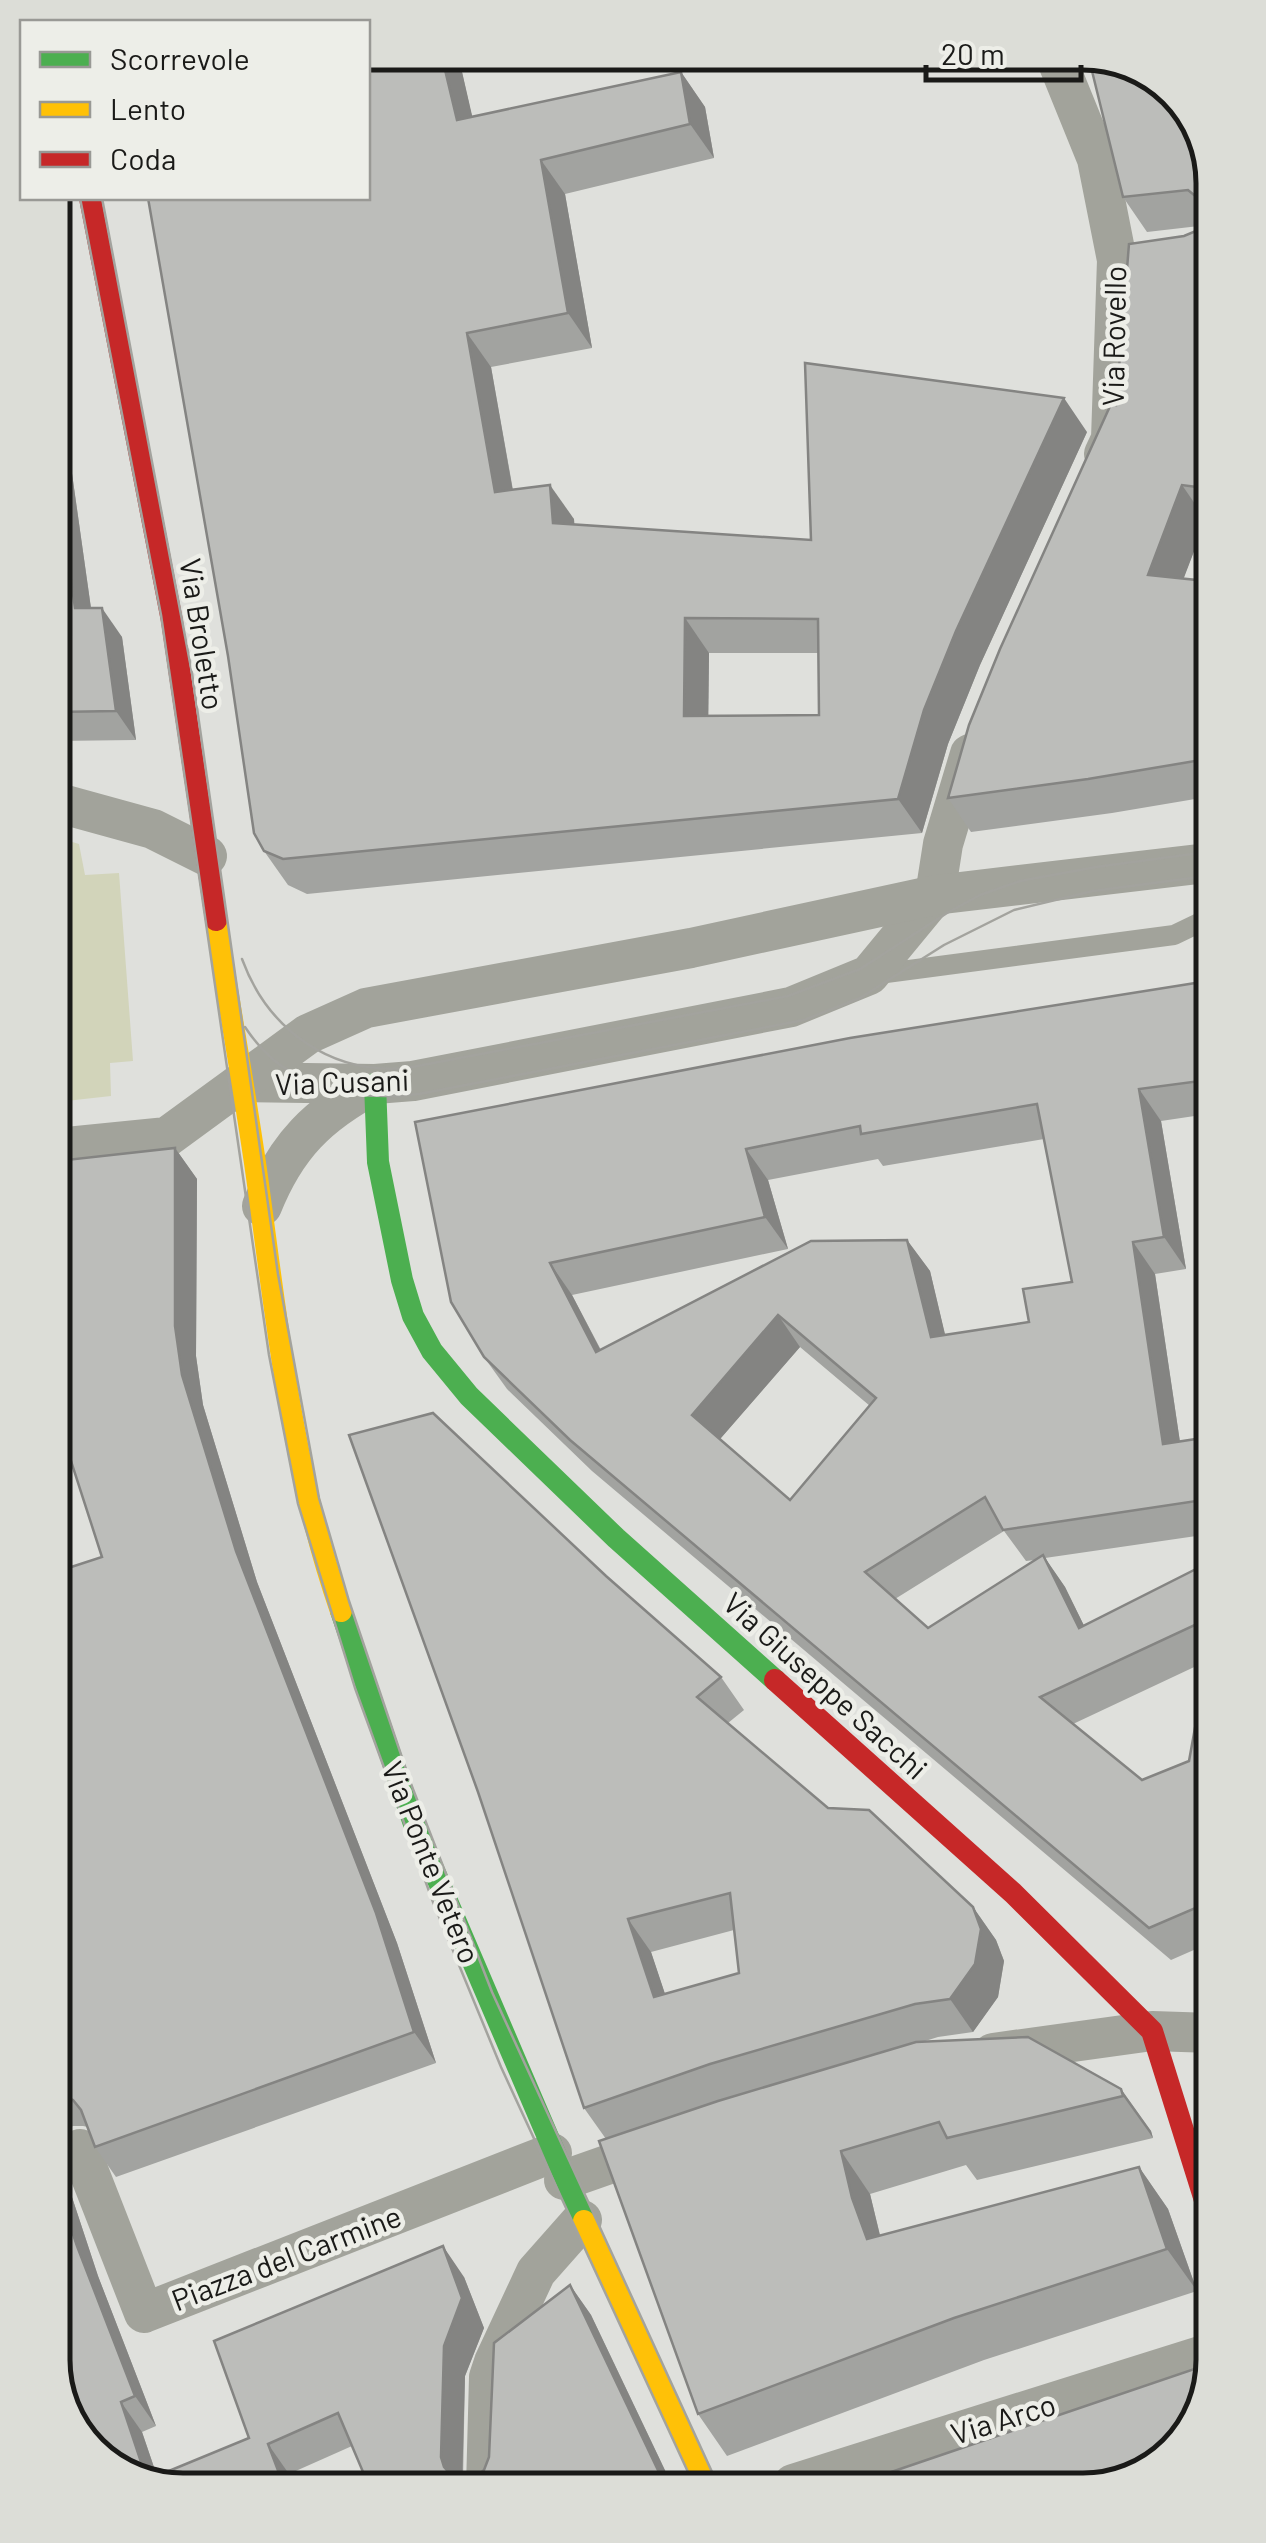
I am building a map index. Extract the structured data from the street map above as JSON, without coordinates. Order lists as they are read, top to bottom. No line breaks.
{"streets":{"street":["Via Rovello","Via Broletto","Via Cusani","Via Giuseppe Sacchi","Via Ponte Vetero","Piazza del Carmine","Via Arco"]},"crossings":[["Via Broletto","Via Cusani"],["Via Broletto","Via Ponte Vetero"],["Via Cusani","Via Giuseppe Sacchi"],["Via Cusani","Via Ponte Vetero"],["Via Ponte Vetero","Piazza del Carmine"]],"legend":["Scorrevole","Lento","Coda"],"scale_bar":"20 m"}
